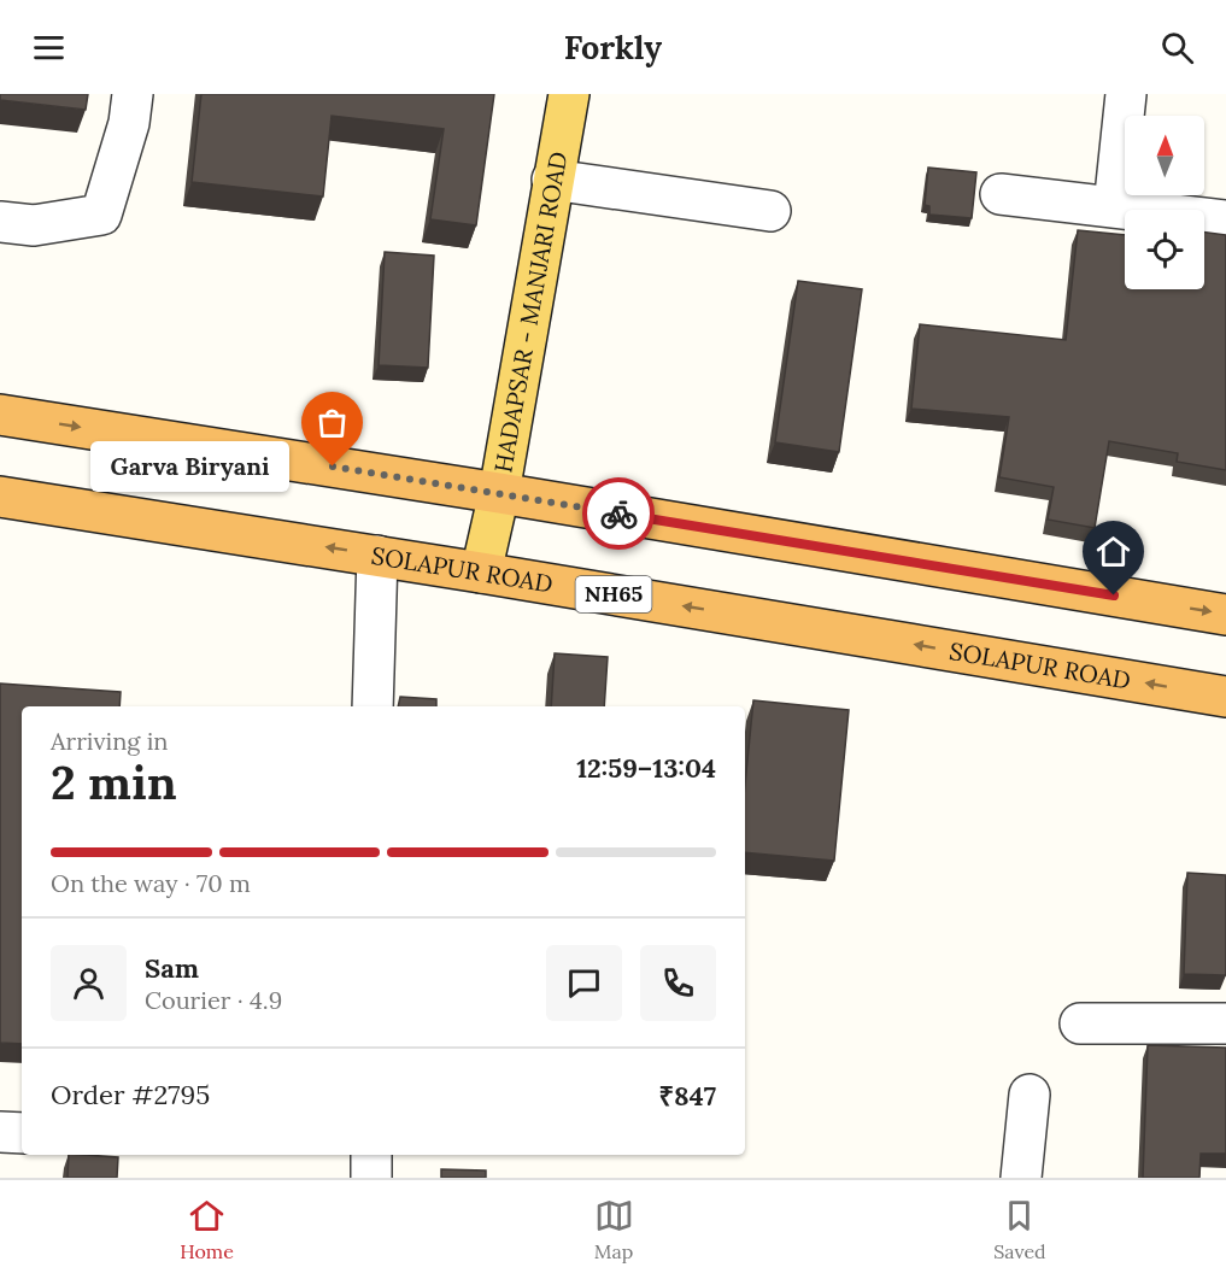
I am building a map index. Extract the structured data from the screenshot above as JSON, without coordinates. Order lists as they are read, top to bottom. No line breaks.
{"streets":{"highway":["SOLAPUR ROAD","NH65"],"main road":["HADAPSAR - MANJARI ROAD"]},"crossings":[["HADAPSAR - MANJARI ROAD","SOLAPUR ROAD"]],"places":["Garva Biryani"],"north":"top","page":{"header":"Forkly","bubble":"Garva Biryani","heading":["2 min","Arriving in","12:59–13:04"],"panel":["Sam","Courier · 4.9","Order #2795","₹847"],"bar":"On the way · 70 m","tabs":["Home","Map","Saved"]}}
